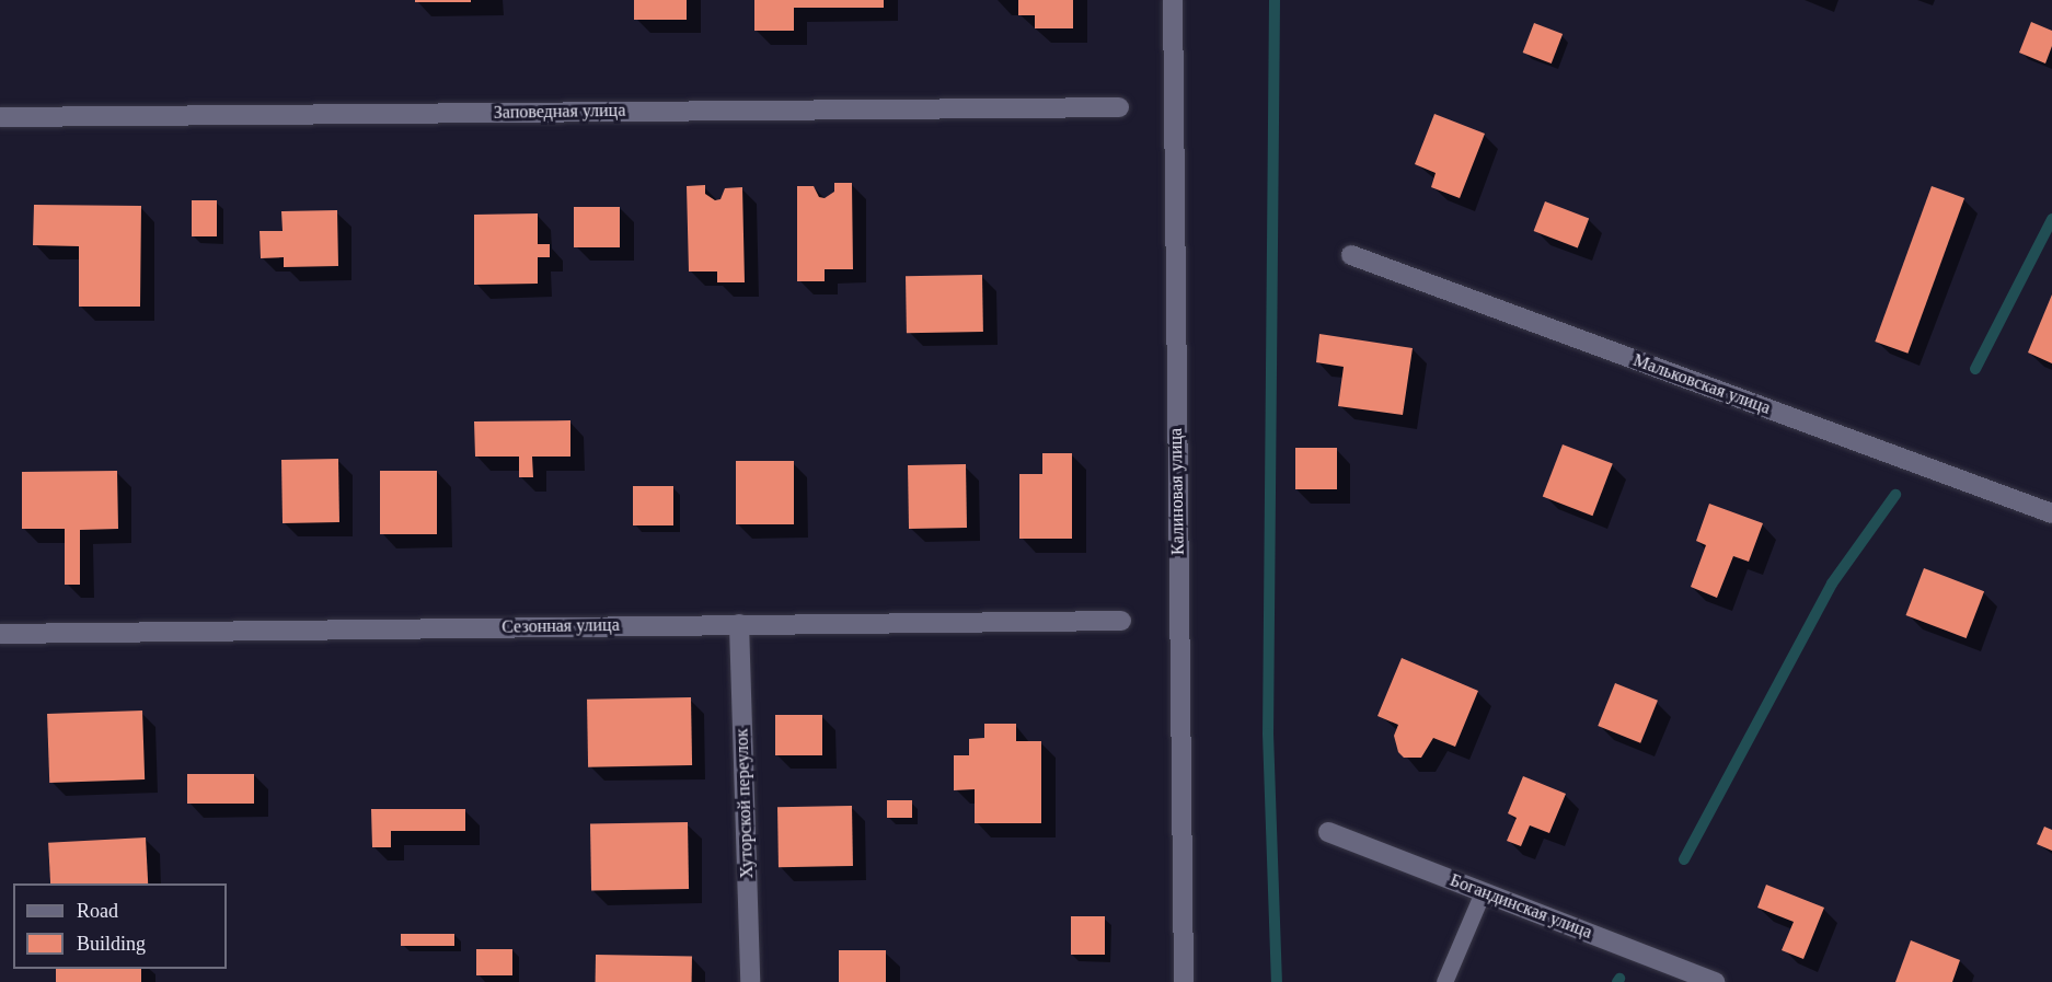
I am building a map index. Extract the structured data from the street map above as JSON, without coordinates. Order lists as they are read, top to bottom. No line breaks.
{"streets":{"street":["Заповедная улица","Мальковская улица","Калиновая улица","Сезонная улица","Хуторской переулок","Богандинская улица"]},"crossings":[["Сезонная улица","Хуторской переулок"]],"legend":["Road","Building"]}
